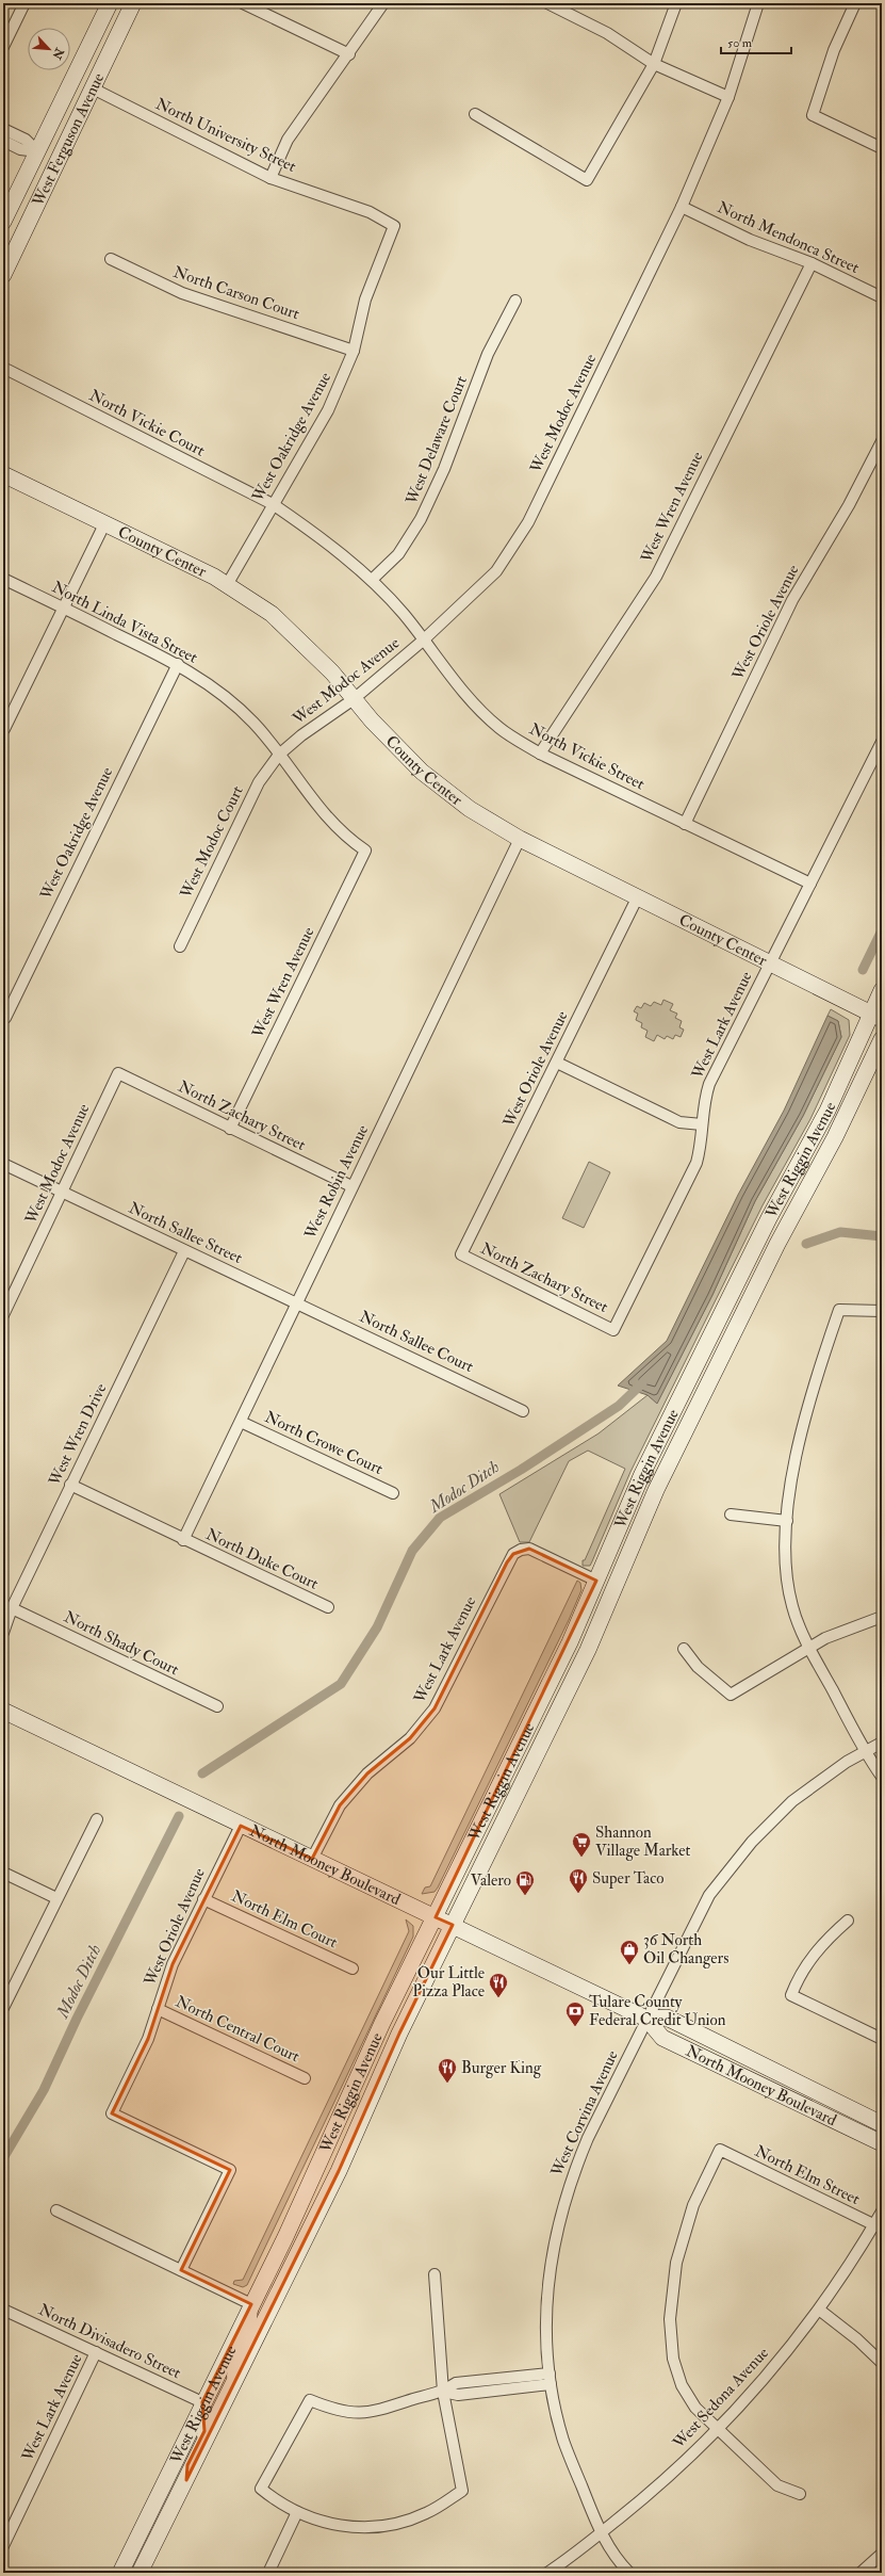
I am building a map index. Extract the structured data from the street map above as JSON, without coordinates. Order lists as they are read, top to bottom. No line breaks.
{"streets":{"main road":["West Ferguson Avenue","County Center","West Riggin Avenue","North Mooney Boulevard"],"street":["North University Street","North Mendonca Street","North Carson Court","West Modoc Avenue","North Vickie Court","West Oakridge Avenue","West Delaware Court","West Wren Avenue","North Linda Vista Street","West Oriole Avenue","North Vickie Street","West Modoc Court","West Lark Avenue","North Zachary Street","West Robin Avenue","North Sallee Street","North Sallee Court","West Wren Drive","North Crowe Court","North Duke Court","North Shady Court","North Elm Court","North Central Court","West Corvina Avenue","North Elm Street","North Divisadero Street","West Sedona Avenue"]},"crossings":[["North University Street","West Ferguson Avenue"],["North University Street","West Oakridge Avenue"],["North Mendonca Street","West Modoc Avenue"],["North Mendonca Street","West Wren Avenue"],["North Carson Court","West Oakridge Avenue"],["West Modoc Avenue","County Center"],["West Modoc Avenue","North Linda Vista Street"],["West Modoc Avenue","North Vickie Street"],["West Modoc Avenue","West Modoc Court"],["West Modoc Avenue","North Zachary Street"],["West Modoc Avenue","North Sallee Street"],["North Vickie Court","West Oakridge Avenue"],["North Vickie Court","North Vickie Street"],["West Oakridge Avenue","County Center"],["West Oakridge Avenue","North Linda Vista Street"],["West Oakridge Avenue","North Vickie Street"],["West Delaware Court","North Vickie Street"],["West Wren Avenue","North Linda Vista Street"],["West Wren Avenue","North Vickie Street"],["West Wren Avenue","North Zachary Street"],["County Center","West Oriole Avenue"],["County Center","West Lark Avenue"],["County Center","West Riggin Avenue"],["County Center","West Robin Avenue"],["North Linda Vista Street","West Modoc Court"],["West Oriole Avenue","North Vickie Street"],["West Oriole Avenue","North Zachary Street"],["West Oriole Avenue","North Mooney Boulevard"],["West Oriole Avenue","North Elm Court"],["West Oriole Avenue","North Central Court"],["North Vickie Street","West Lark Avenue"],["West Lark Avenue","North Zachary Street"],["West Lark Avenue","West Riggin Avenue"],["West Lark Avenue","North Mooney Boulevard"],["West Lark Avenue","North Divisadero Street"],["North Zachary Street","West Robin Avenue"],["West Riggin Avenue","North Mooney Boulevard"],["West Riggin Avenue","North Divisadero Street"],["West Robin Avenue","North Sallee Street"],["West Robin Avenue","North Sallee Court"],["West Robin Avenue","North Crowe Court"],["West Robin Avenue","North Duke Court"],["North Sallee Street","North Sallee Court"],["North Sallee Street","West Wren Drive"],["West Wren Drive","North Duke Court"],["West Wren Drive","North Shady Court"],["North Mooney Boulevard","West Corvina Avenue"],["West Corvina Avenue","West Sedona Avenue"],["North Elm Street","West Sedona Avenue"]],"water":["Modoc Ditch"],"places":{"supermarket":["Shannon Village Market"],"restaurant":["Super Taco","Our Little Pizza Place","Burger King"],"fuel station":["Valero"],"shop":["36 North Oil Changers"],"bank":["Tulare County Federal Credit Union"]},"scale_bar":"50 m","north":"bottom right"}
